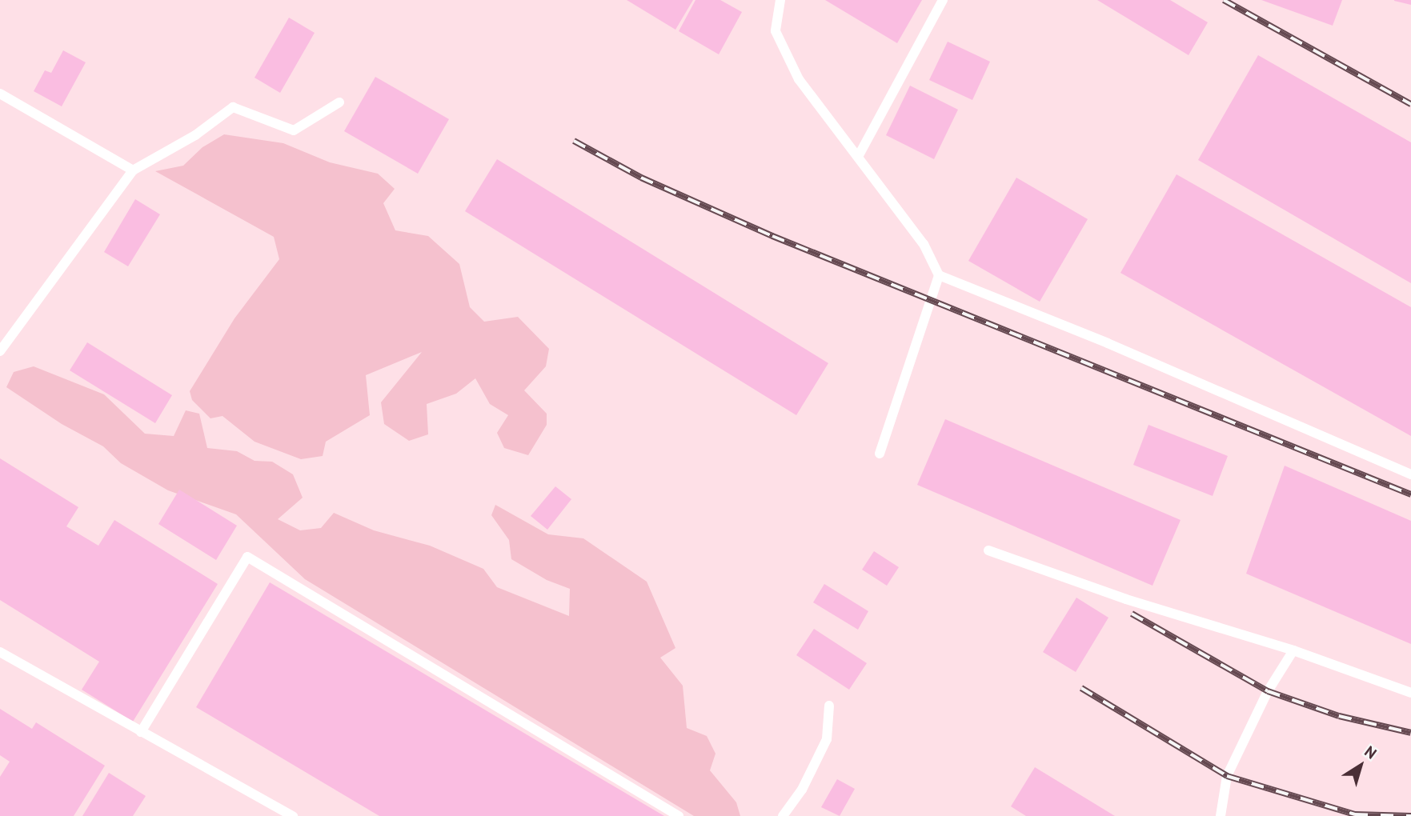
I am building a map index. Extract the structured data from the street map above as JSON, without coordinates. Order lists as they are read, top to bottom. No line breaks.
{"north":"top right"}
